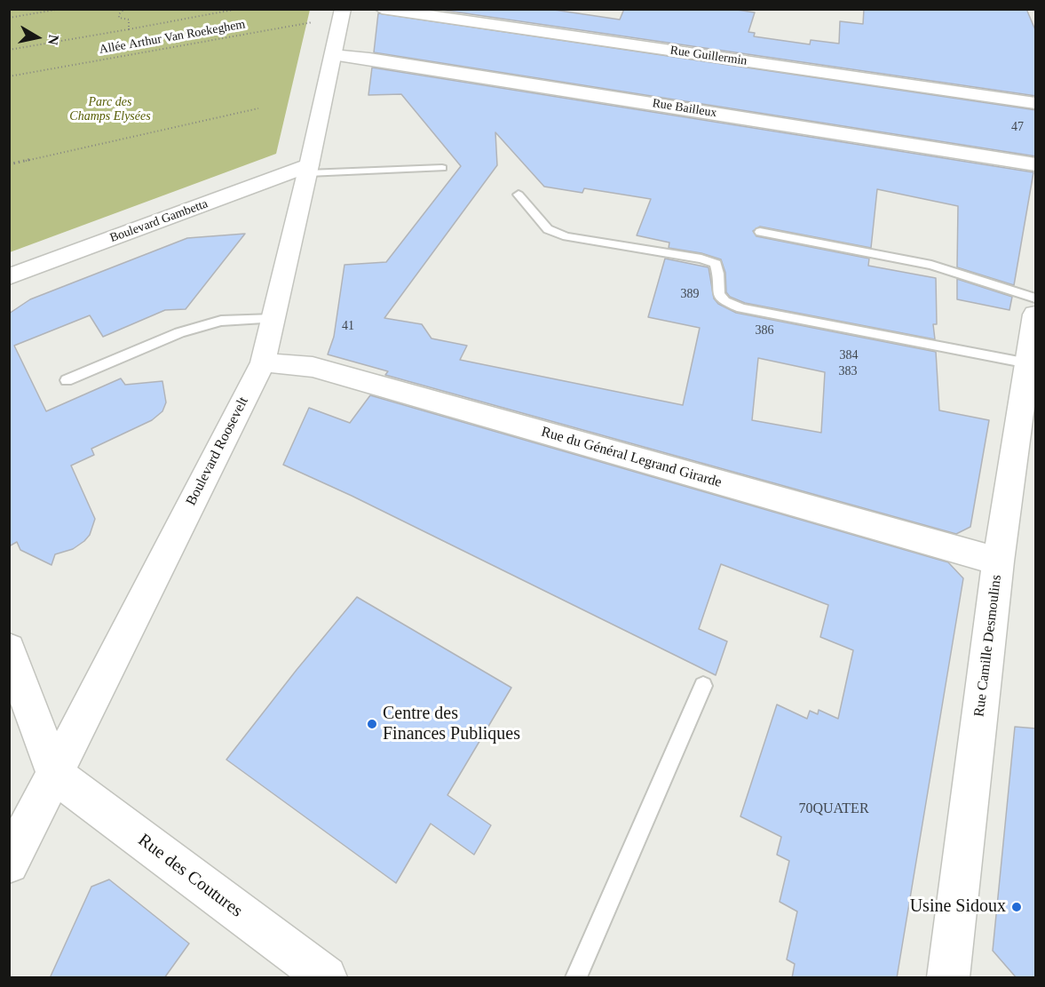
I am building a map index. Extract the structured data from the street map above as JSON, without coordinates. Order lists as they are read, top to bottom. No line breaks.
{"streets":{"street":["Rue Guillermin","Rue Bailleux","Boulevard Gambetta","Boulevard Roosevelt","Rue du Général Legrand Girarde","Rue Camille Desmoulins","Rue des Coutures"],"path":["Allée Arthur Van Roekeghem"]},"crossings":[["Allée Arthur Van Roekeghem","Boulevard Roosevelt"],["Rue Bailleux","Boulevard Roosevelt"],["Boulevard Gambetta","Boulevard Roosevelt"],["Boulevard Roosevelt","Rue du Général Legrand Girarde"],["Boulevard Roosevelt","Rue des Coutures"],["Rue du Général Legrand Girarde","Rue Camille Desmoulins"]],"parks":["Parc des Champs Elysées"],"places":["Centre des Finances Publiques","Usine Sidoux"],"house_numbers":["47","389","41","386","384","383","70QUATER"],"north":"right"}
